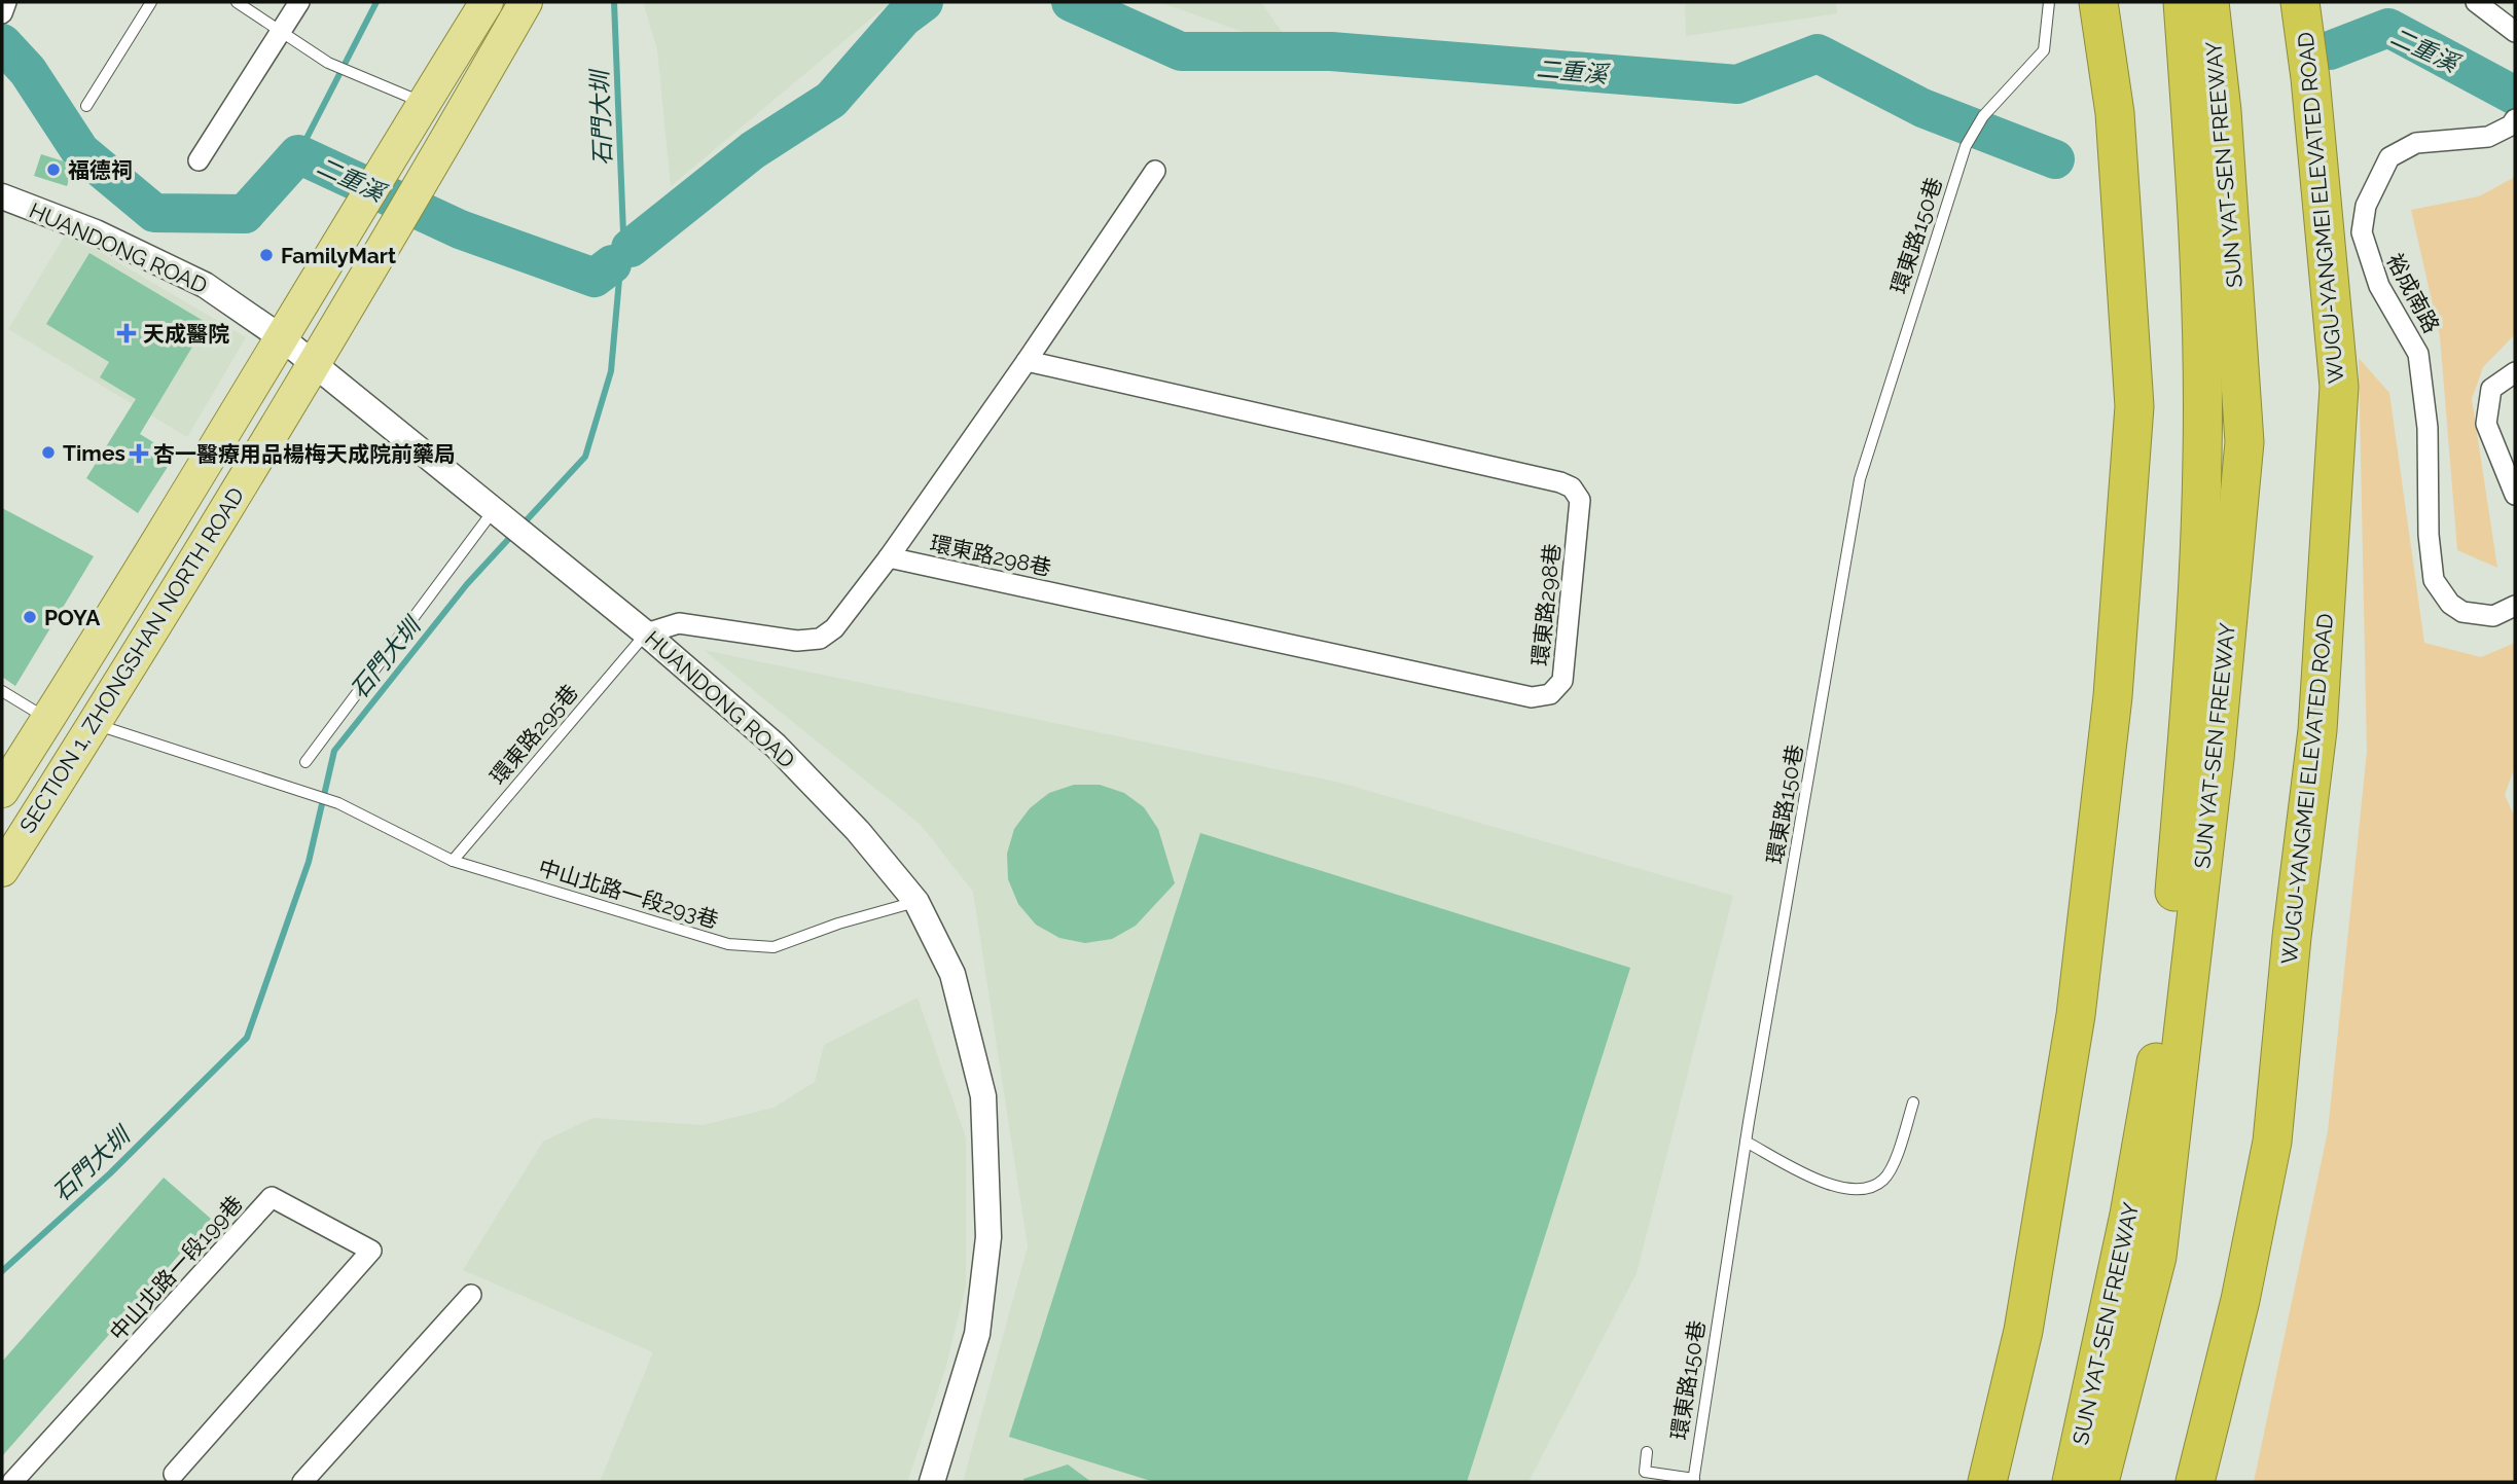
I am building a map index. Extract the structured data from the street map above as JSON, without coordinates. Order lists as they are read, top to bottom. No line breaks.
{"streets":{"highway":["SUN YAT-SEN FREEWAY","WUGU-YANGMEI ELEVATED ROAD"],"main road":["SECTION 1, ZHONGSHAN NORTH ROAD"],"street":["HUANDONG ROAD","裕成南路","環東路298巷","中山北路一段199巷"],"lane":["環東路150巷","環東路295巷","中山北路一段293巷"]},"crossings":[["HUANDONG ROAD","環東路298巷"],["HUANDONG ROAD","SECTION 1, ZHONGSHAN NORTH ROAD"],["HUANDONG ROAD","環東路295巷"],["HUANDONG ROAD","中山北路一段293巷"],["環東路298巷","環東路295巷"],["SECTION 1, ZHONGSHAN NORTH ROAD","中山北路一段293巷"],["環東路295巷","中山北路一段293巷"]],"water":["二重溪","石門大圳"],"places":{"other":["福德祠","FamilyMart","Times","POYA"],"health":["天成醫院","杏一醫療用品楊梅天成院前藥局"]}}
